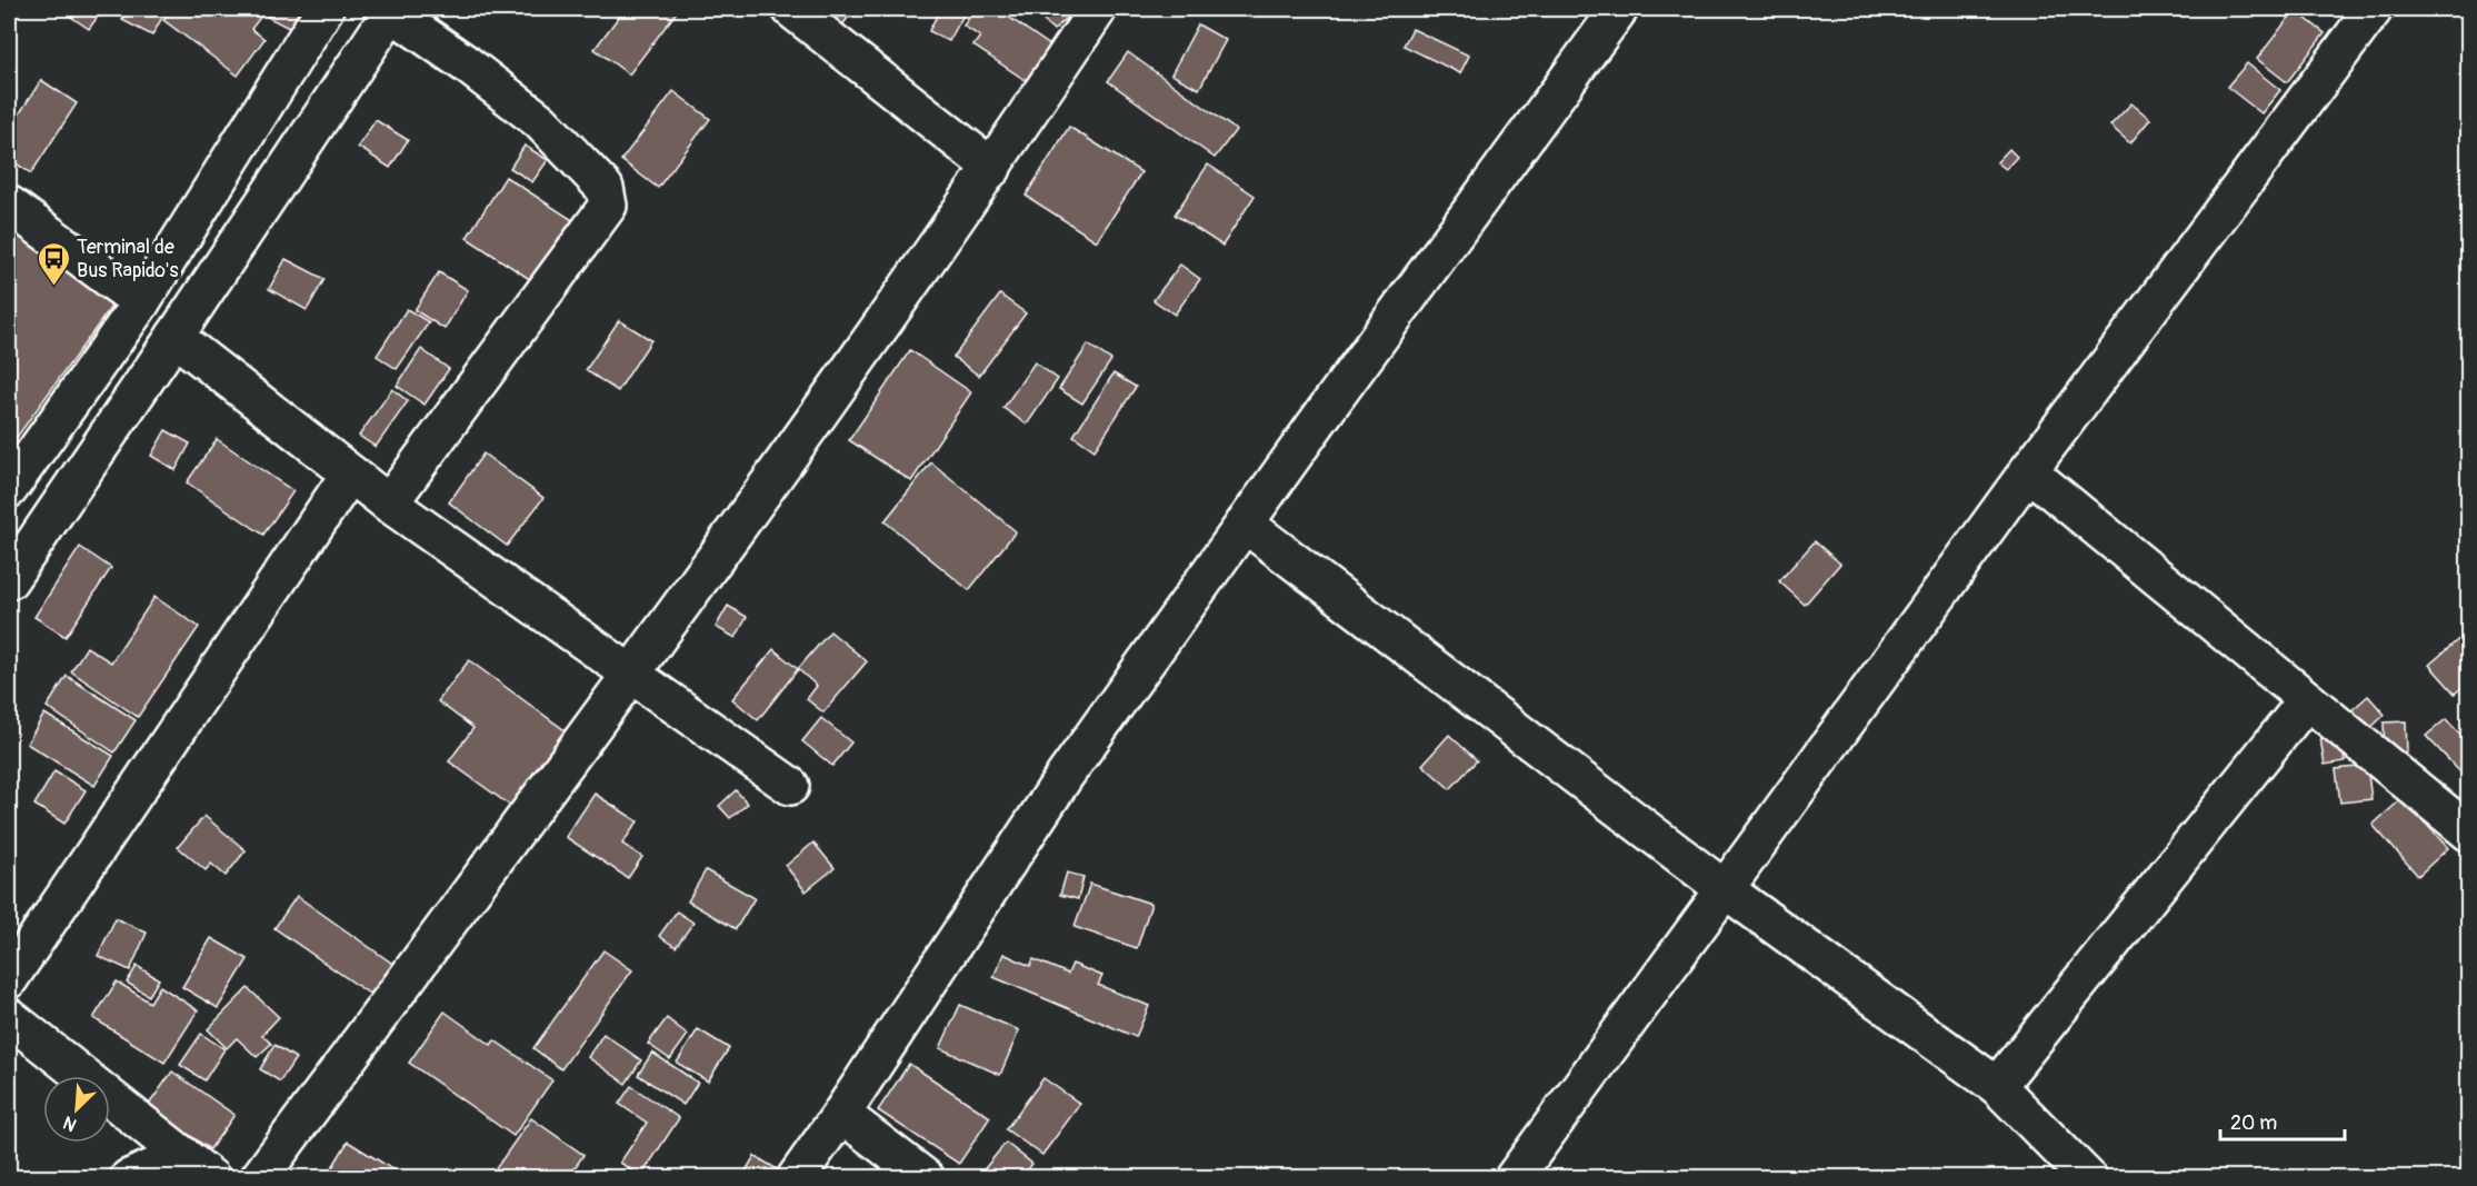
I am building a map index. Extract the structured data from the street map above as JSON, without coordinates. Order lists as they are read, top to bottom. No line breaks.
{"places":{"bus stop":["Terminal de Bus Rapido's"]},"scale_bar":"20 m","north":"bottom left"}
